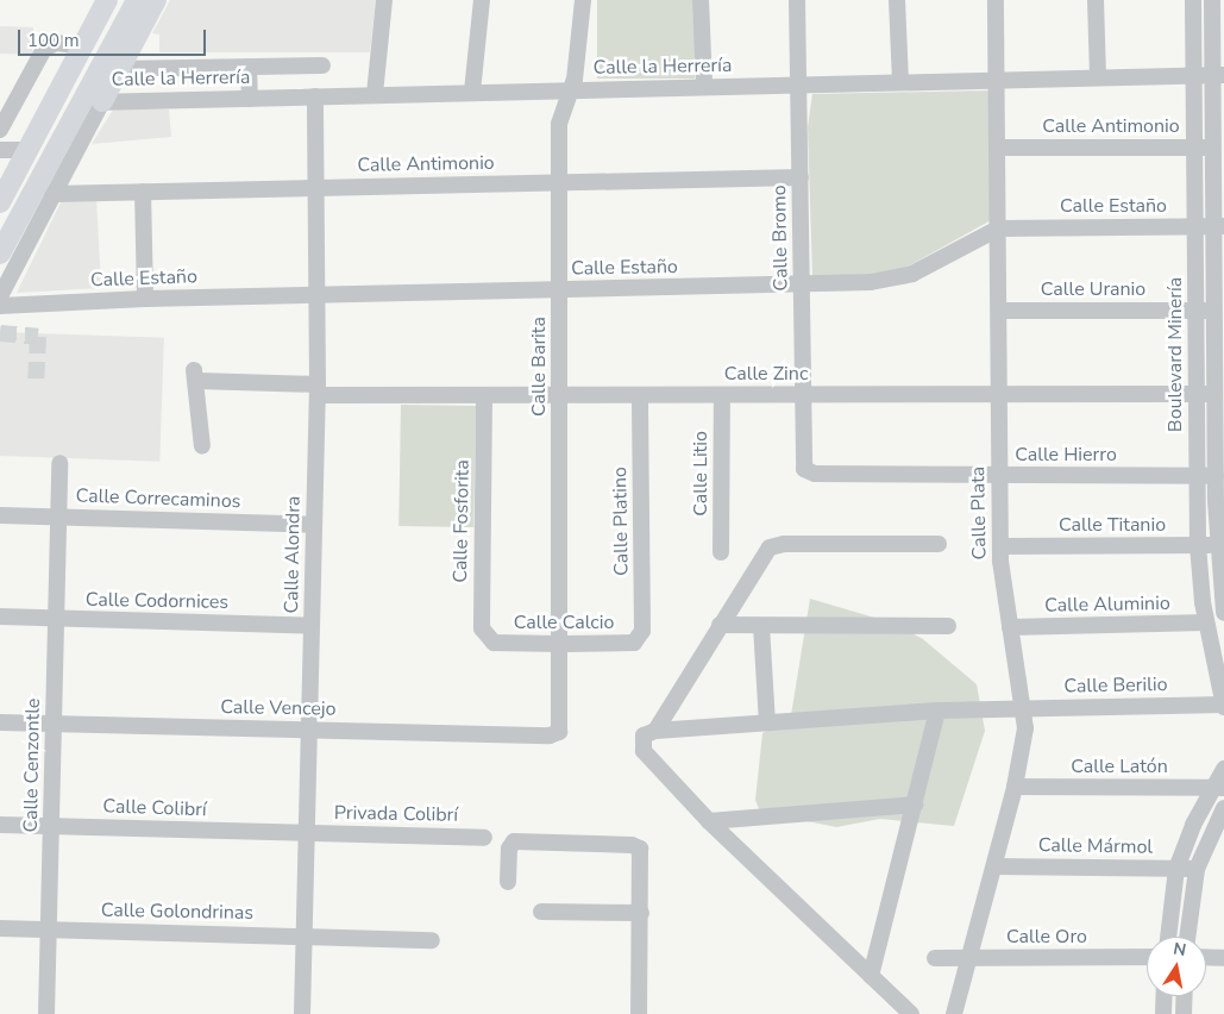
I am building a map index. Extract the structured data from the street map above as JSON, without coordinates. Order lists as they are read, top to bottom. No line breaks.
{"streets":{"street":["Calle la Herrería","Calle Antimonio","Calle Estaño","Calle Bromo","Calle Uranio","Boulevard Minería","Calle Barita","Calle Zinc","Calle Hierro","Calle Litio","Calle Correcaminos","Calle Plata","Calle Fosforita","Calle Platino","Calle Titanio","Calle Alondra","Calle Codornices","Calle Aluminio","Calle Calcio","Calle Berilio","Calle Vencejo","Calle Cenzontle","Calle Latón","Calle Colibrí","Privada Colibrí","Calle Mármol","Calle Golondrinas","Calle Oro"]},"crossings":[["Calle la Herrería","Calle Bromo"],["Calle la Herrería","Boulevard Minería"],["Calle la Herrería","Calle Barita"],["Calle la Herrería","Calle Plata"],["Calle la Herrería","Calle Alondra"],["Calle Antimonio","Calle Bromo"],["Calle Antimonio","Boulevard Minería"],["Calle Antimonio","Calle Barita"],["Calle Antimonio","Calle Plata"],["Calle Antimonio","Calle Alondra"],["Calle Estaño","Calle Bromo"],["Calle Estaño","Boulevard Minería"],["Calle Estaño","Calle Barita"],["Calle Estaño","Calle Plata"],["Calle Estaño","Calle Alondra"],["Calle Bromo","Calle Zinc"],["Calle Bromo","Calle Hierro"],["Calle Uranio","Boulevard Minería"],["Calle Uranio","Calle Plata"],["Boulevard Minería","Calle Zinc"],["Boulevard Minería","Calle Hierro"],["Boulevard Minería","Calle Titanio"],["Boulevard Minería","Calle Aluminio"],["Boulevard Minería","Calle Berilio"],["Calle Barita","Calle Zinc"],["Calle Barita","Calle Calcio"],["Calle Barita","Calle Vencejo"],["Calle Zinc","Calle Litio"],["Calle Zinc","Calle Plata"],["Calle Zinc","Calle Fosforita"],["Calle Zinc","Calle Platino"],["Calle Zinc","Calle Alondra"],["Calle Hierro","Calle Plata"],["Calle Correcaminos","Calle Alondra"],["Calle Correcaminos","Calle Cenzontle"],["Calle Plata","Calle Titanio"],["Calle Plata","Calle Aluminio"],["Calle Plata","Calle Berilio"],["Calle Plata","Calle Latón"],["Calle Plata","Calle Mármol"],["Calle Plata","Calle Oro"],["Calle Fosforita","Calle Calcio"],["Calle Platino","Calle Calcio"],["Calle Alondra","Calle Codornices"],["Calle Alondra","Calle Vencejo"],["Calle Alondra","Calle Colibrí"],["Calle Alondra","Privada Colibrí"],["Calle Alondra","Calle Golondrinas"],["Calle Codornices","Calle Cenzontle"],["Calle Vencejo","Calle Cenzontle"],["Calle Cenzontle","Calle Colibrí"],["Calle Cenzontle","Calle Golondrinas"],["Calle Colibrí","Privada Colibrí"]],"scale_bar":"100 m","north":"top"}
